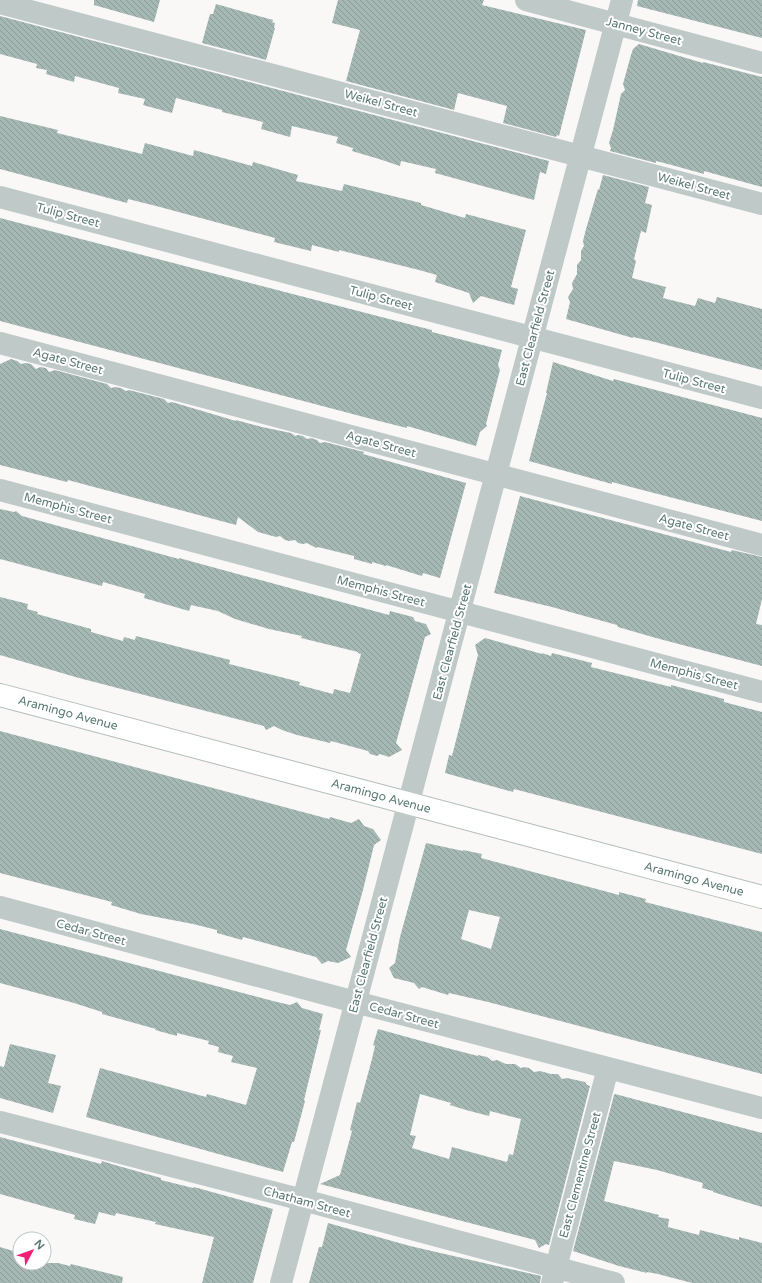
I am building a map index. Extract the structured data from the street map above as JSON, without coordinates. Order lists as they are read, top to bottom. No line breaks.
{"streets":{"main road":["Aramingo Avenue"],"street":["Janney Street","Weikel Street","Tulip Street","East Clearfield Street","Agate Street","Memphis Street","Cedar Street","East Clementine Street","Chatham Street"]},"crossings":[["Janney Street","East Clearfield Street"],["Weikel Street","East Clearfield Street"],["Tulip Street","East Clearfield Street"],["East Clearfield Street","Agate Street"],["East Clearfield Street","Memphis Street"],["East Clearfield Street","Aramingo Avenue"],["East Clearfield Street","Cedar Street"],["East Clearfield Street","Chatham Street"],["Cedar Street","East Clementine Street"],["East Clementine Street","Chatham Street"]],"north":"top right"}
